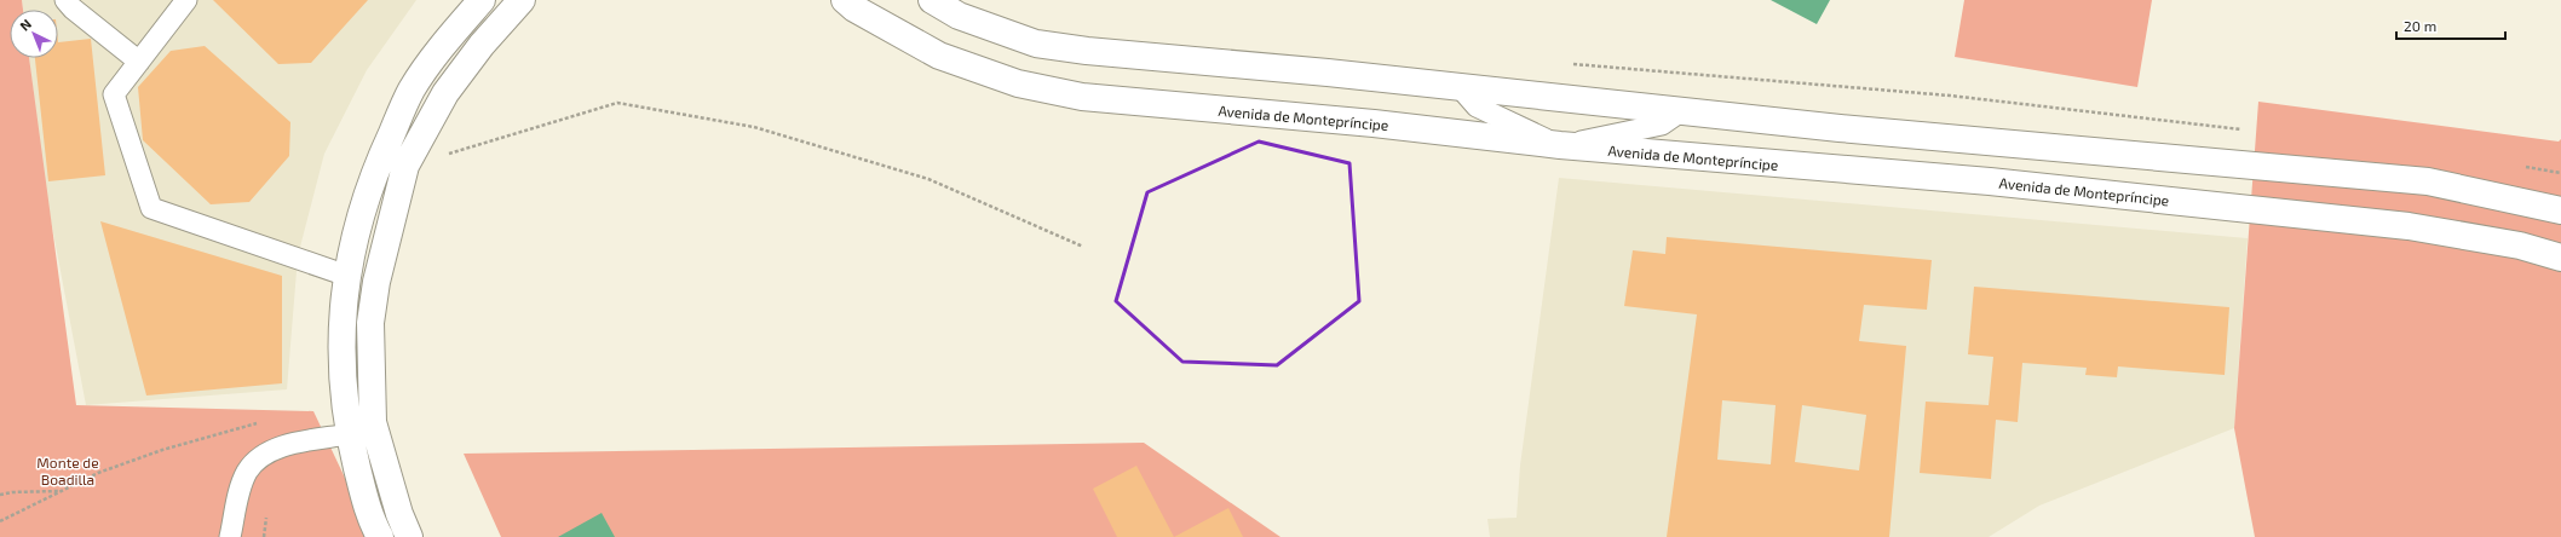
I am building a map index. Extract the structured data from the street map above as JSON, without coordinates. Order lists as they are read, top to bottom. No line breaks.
{"streets":{"street":["Avenida de Montepríncipe"]},"parks":["Monte de Boadilla"],"scale_bar":"20 m","north":"top left"}
